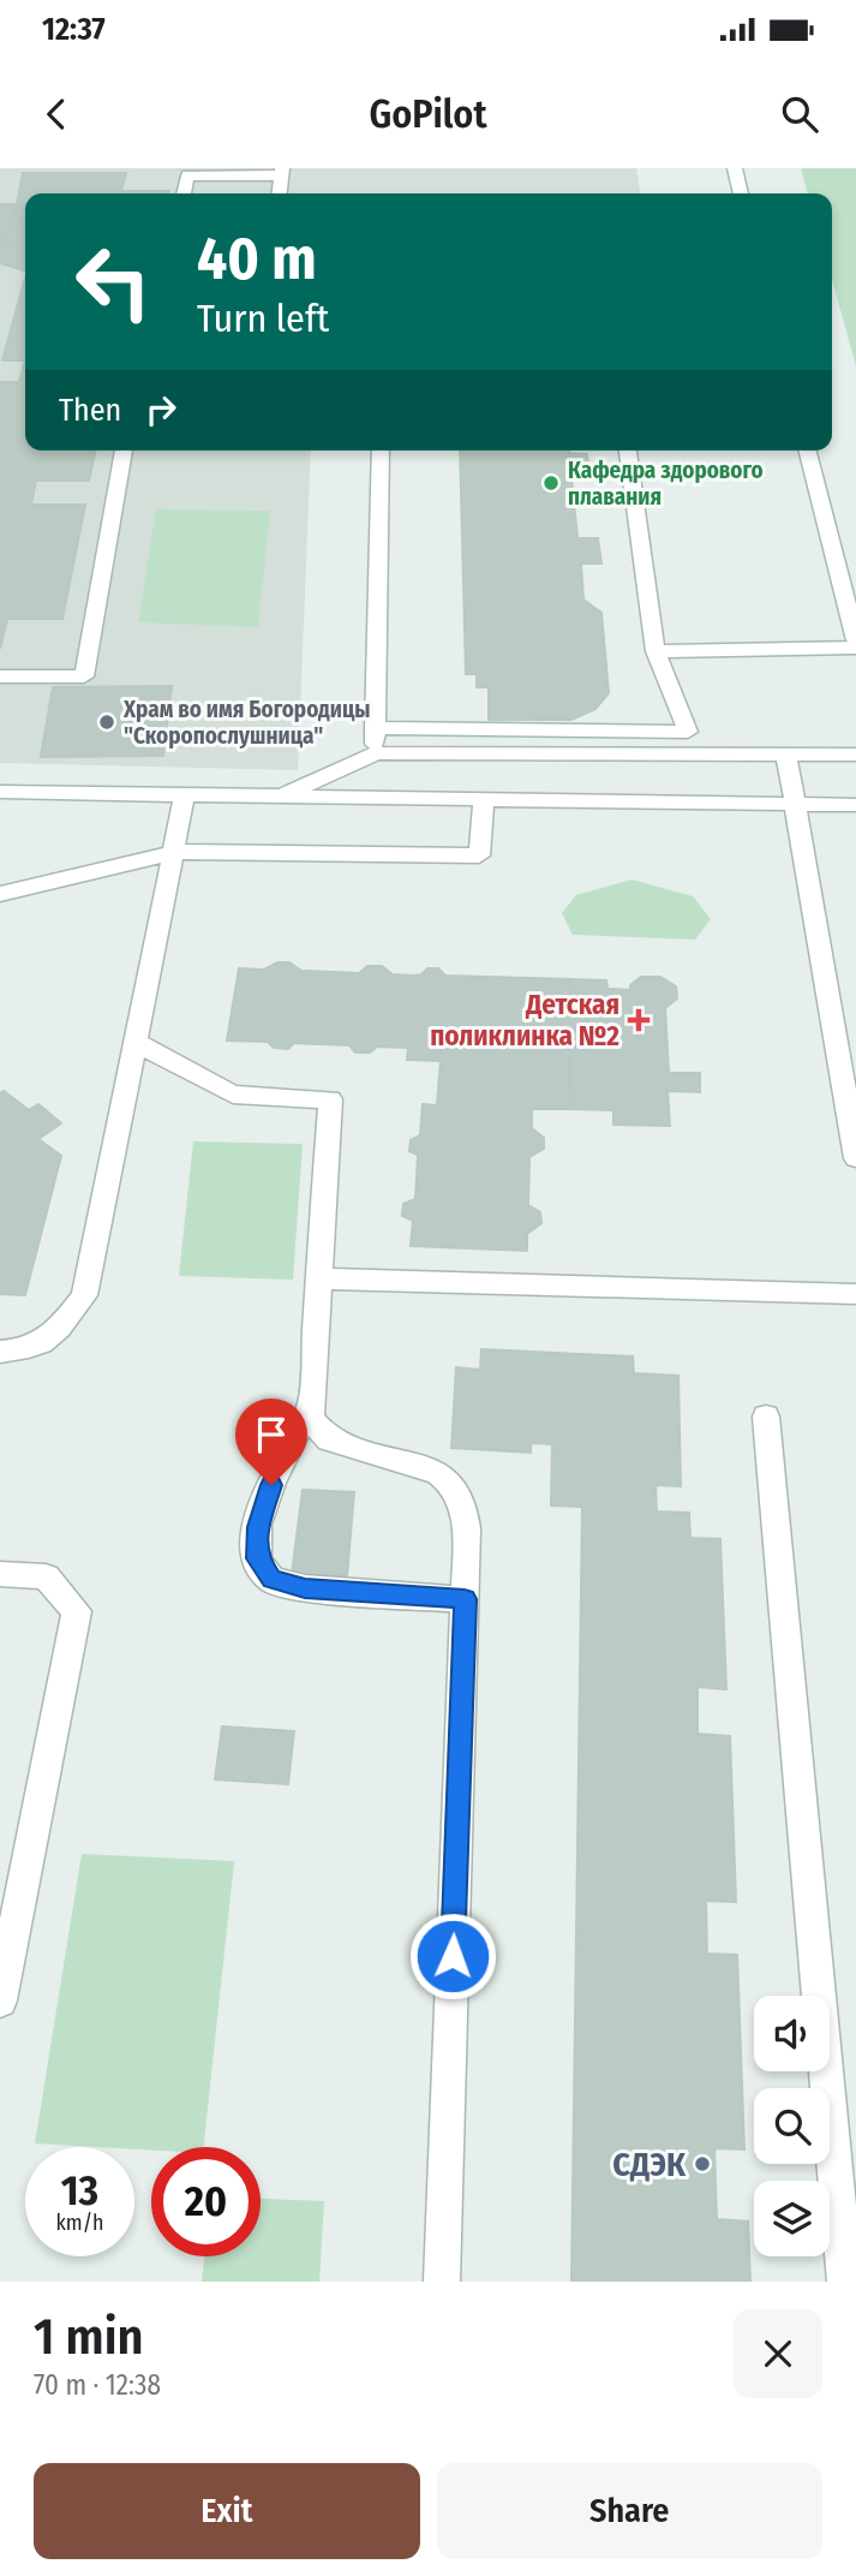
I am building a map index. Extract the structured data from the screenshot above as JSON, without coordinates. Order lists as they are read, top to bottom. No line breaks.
{"places":{"other":["Кафедра здорового плавания","Храм во имя Богородицы \"Скоропослушница\"","СДЭК"],"health":["Детская поликлинка №2"]},"page":{"status":"12:37","header":"GoPilot","turn":["40 m","Turn left"],"then":"Then","speed":"13 km/h","limit":"20","heading":["1 min","70 m · 12:38"],"buttons":["Exit","Share"]}}
